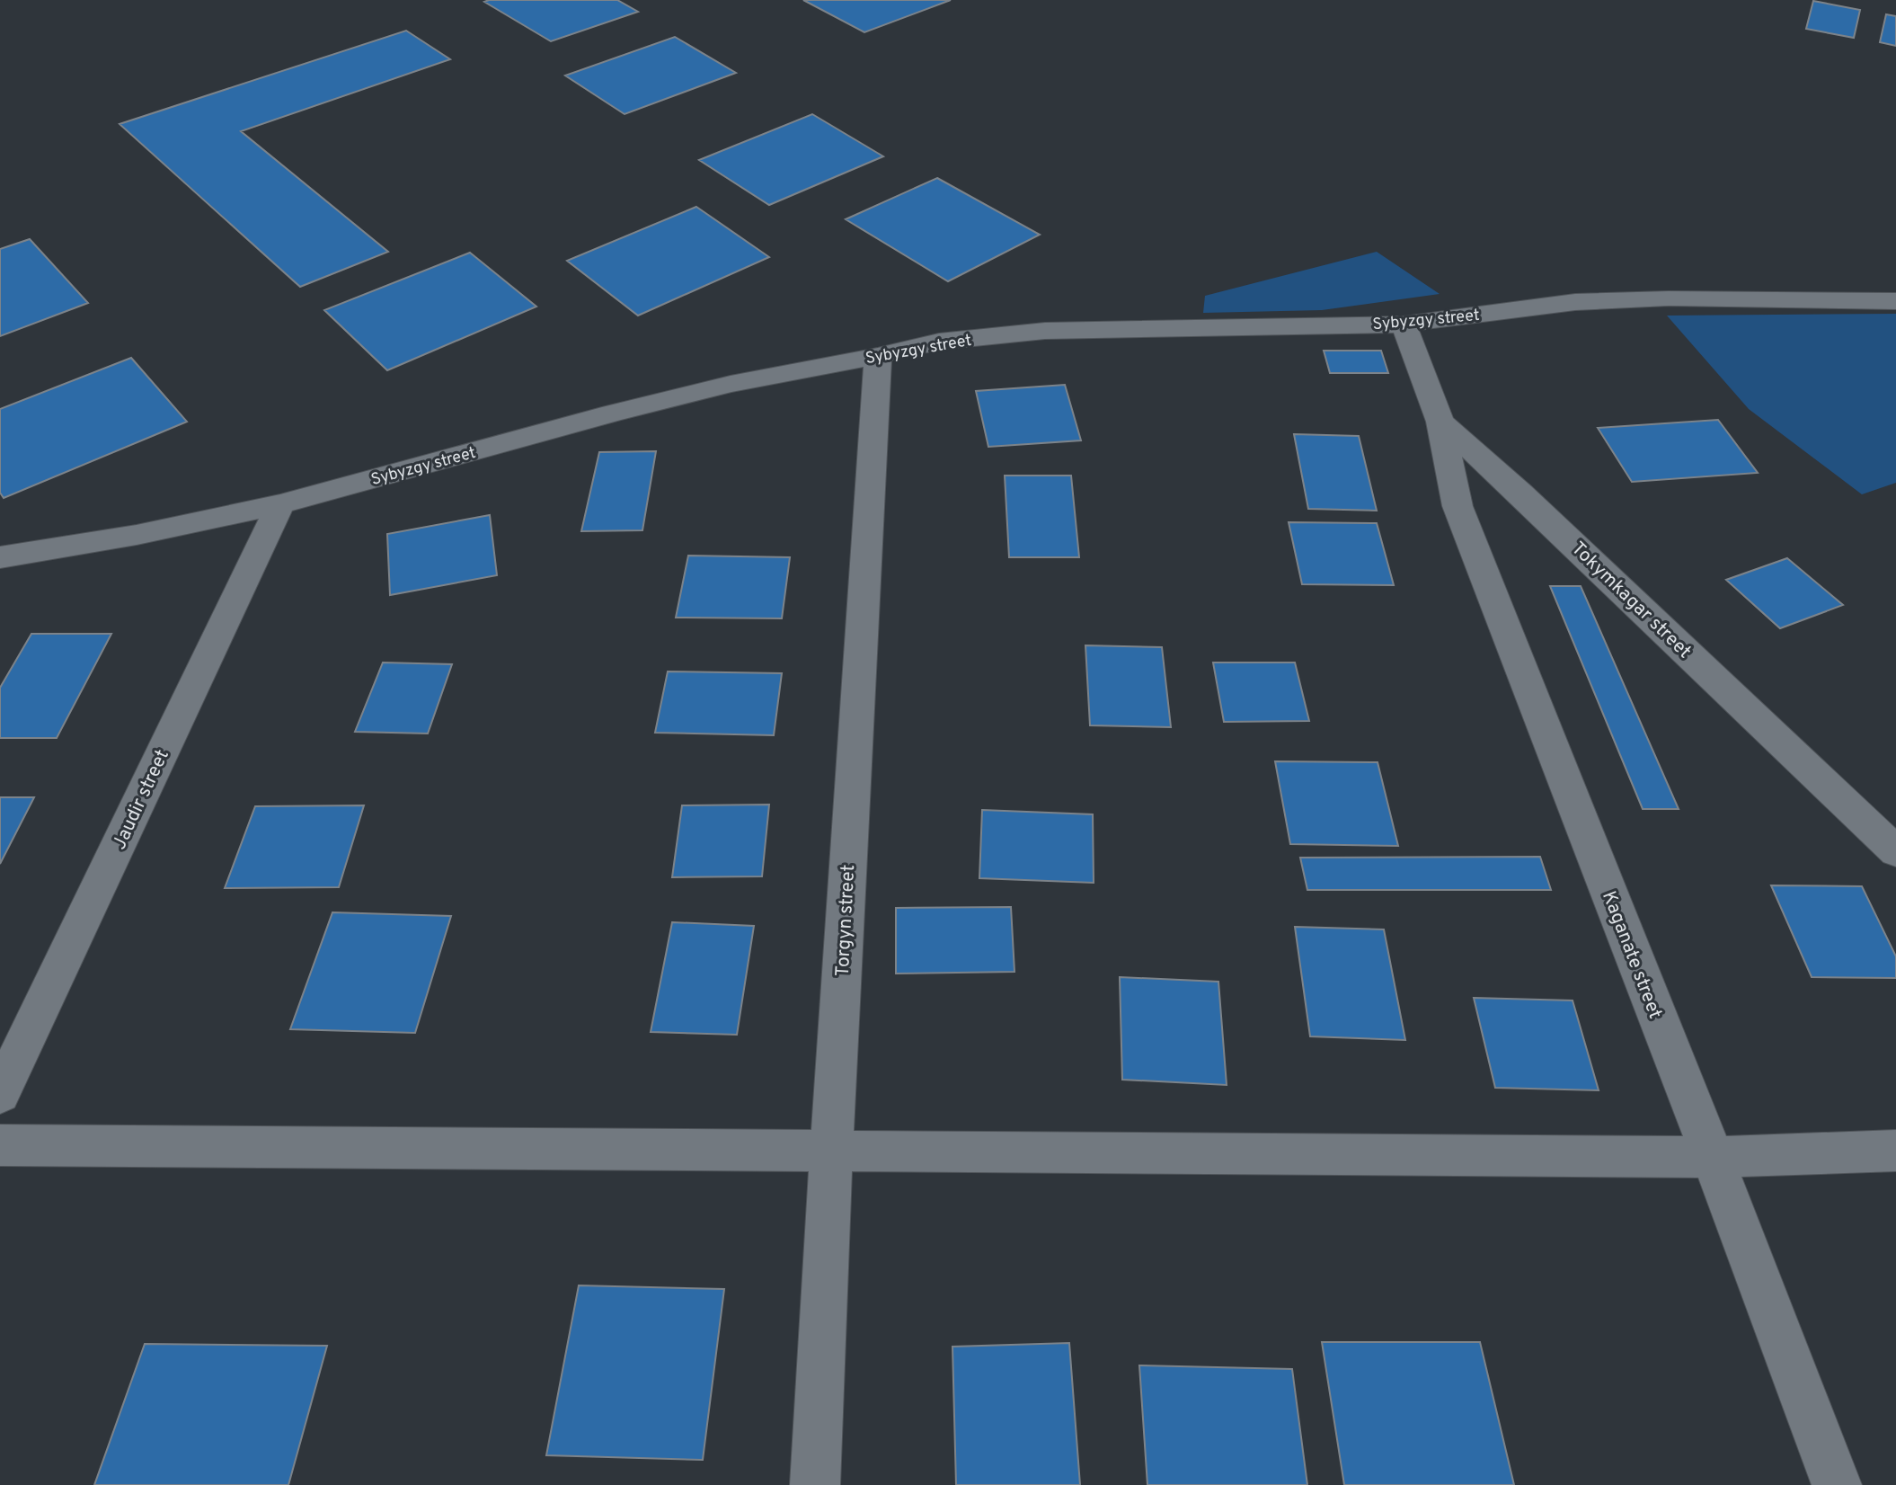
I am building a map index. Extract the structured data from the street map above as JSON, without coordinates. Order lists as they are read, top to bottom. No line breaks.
{"streets":{"street":["Sybyzgy street","Tokymkagar street","Jaudir street","Torgyn street","Kaganate street"]},"crossings":[["Sybyzgy street","Tokymkagar street"],["Sybyzgy street","Jaudir street"],["Sybyzgy street","Torgyn street"],["Tokymkagar street","Kaganate street"]]}
